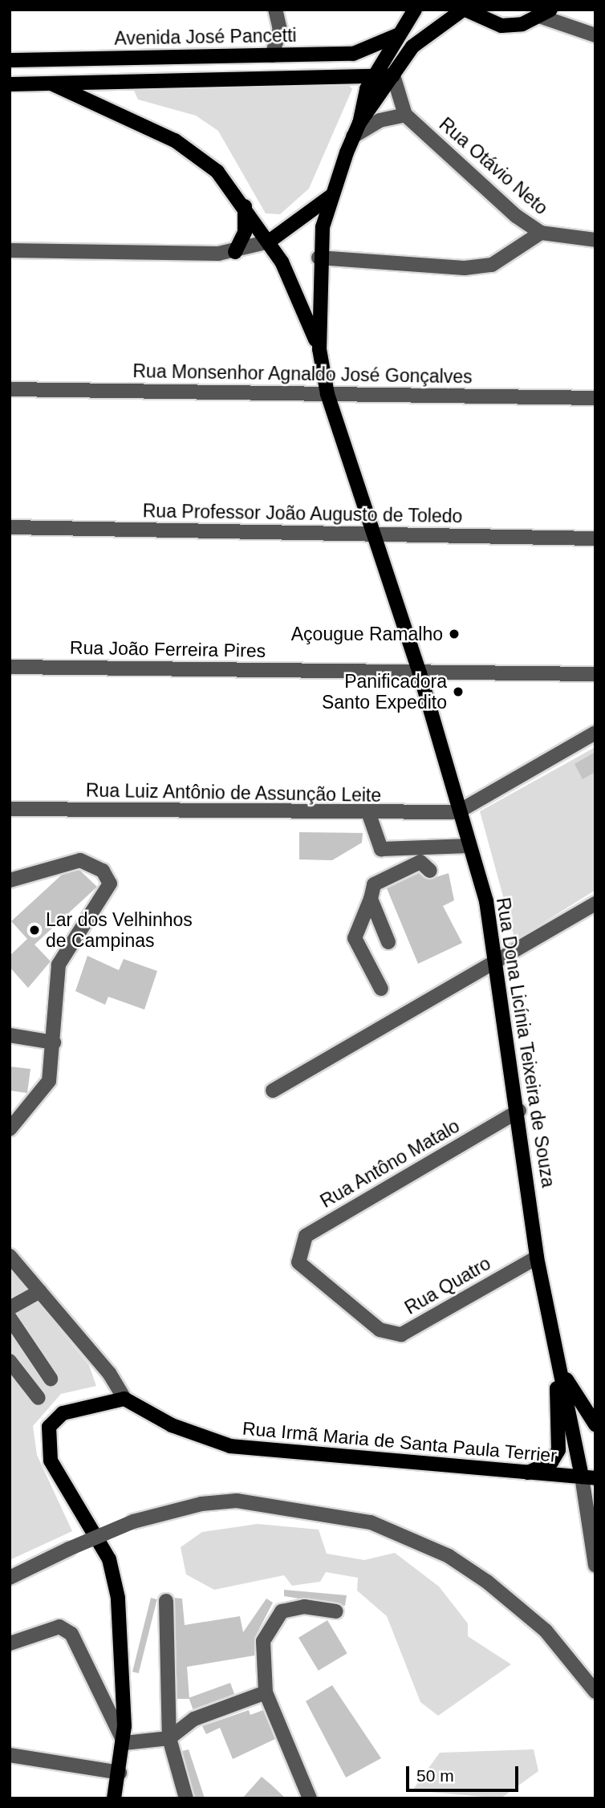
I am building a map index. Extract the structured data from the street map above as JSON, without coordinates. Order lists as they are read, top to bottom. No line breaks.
{"streets":{"main road":["Avenida José Pancetti","Rua Dona Licínia Teixeira de Souza","Rua Irmã Maria de Santa Paula Terrier"],"street":["Rua Otávio Neto","Rua Monsenhor Agnaldo José Gonçalves","Rua Professor João Augusto de Toledo","Rua João Ferreira Pires","Rua Luiz Antônio de Assunção Leite","Rua Antôno Matalo","Rua Quatro"]},"crossings":[["Rua Monsenhor Agnaldo José Gonçalves","Rua Dona Licínia Teixeira de Souza"],["Rua Professor João Augusto de Toledo","Rua Dona Licínia Teixeira de Souza"],["Rua João Ferreira Pires","Rua Dona Licínia Teixeira de Souza"],["Rua Luiz Antônio de Assunção Leite","Rua Dona Licínia Teixeira de Souza"],["Rua Dona Licínia Teixeira de Souza","Rua Antôno Matalo"],["Rua Dona Licínia Teixeira de Souza","Rua Quatro"],["Rua Dona Licínia Teixeira de Souza","Rua Irmã Maria de Santa Paula Terrier"],["Rua Antôno Matalo","Rua Quatro"]],"places":["Açougue Ramalho","Panificadora Santo Expedito","Lar dos Velhinhos de Campinas"],"scale_bar":"50 m"}
